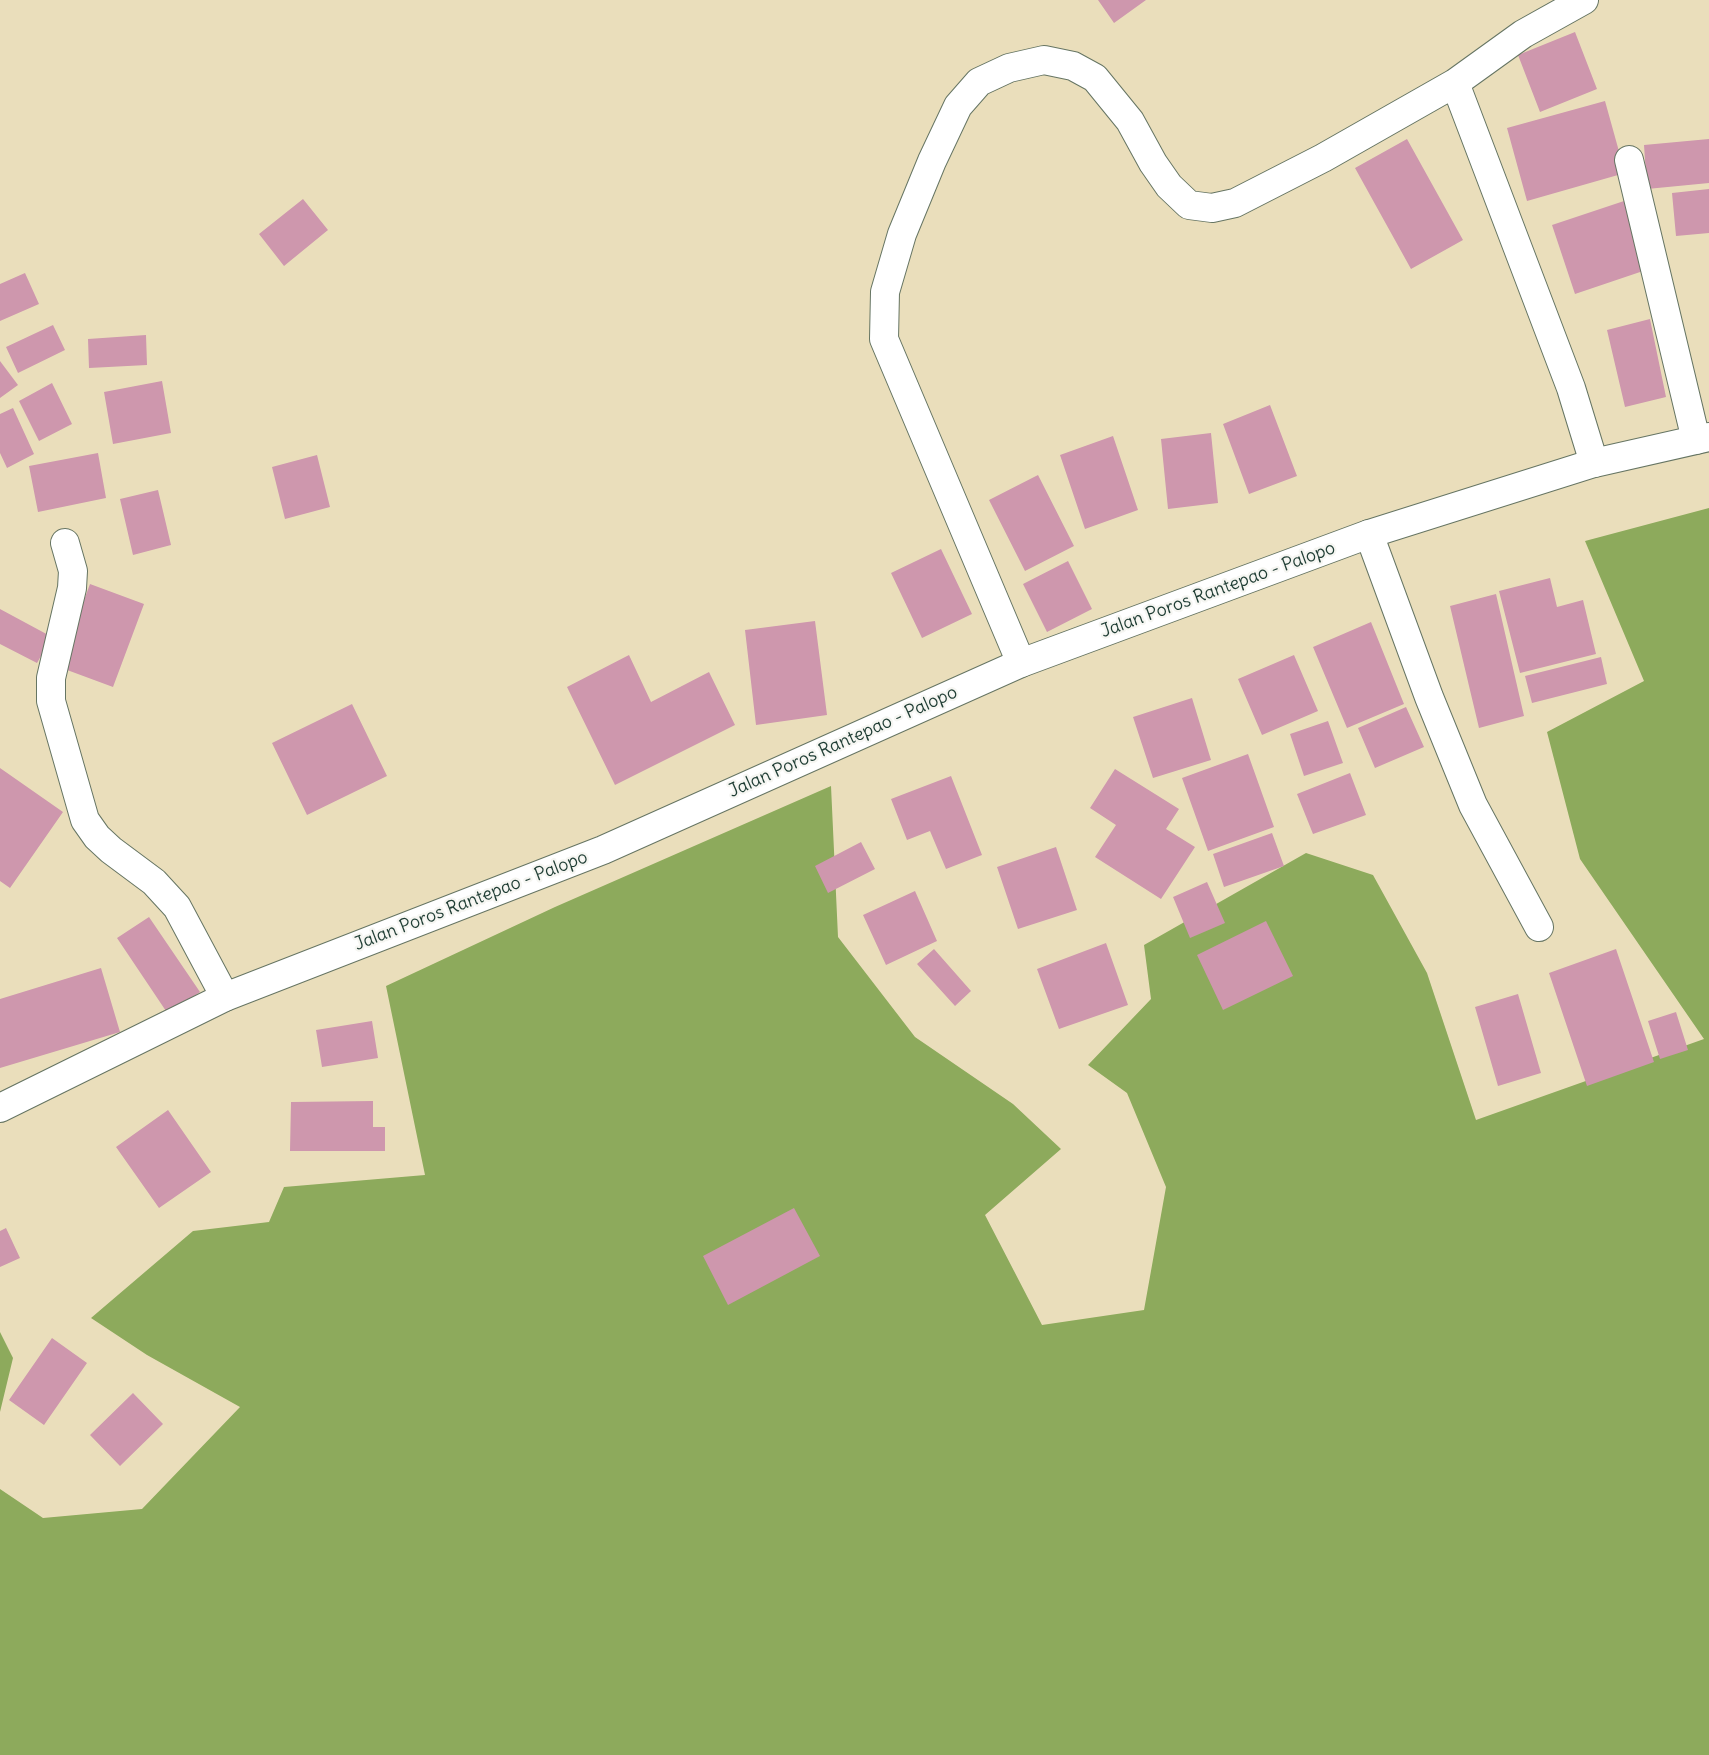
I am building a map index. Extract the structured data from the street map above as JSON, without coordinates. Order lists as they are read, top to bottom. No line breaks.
{"streets":{"main road":["Jalan Poros Rantepao - Palopo"]}}
